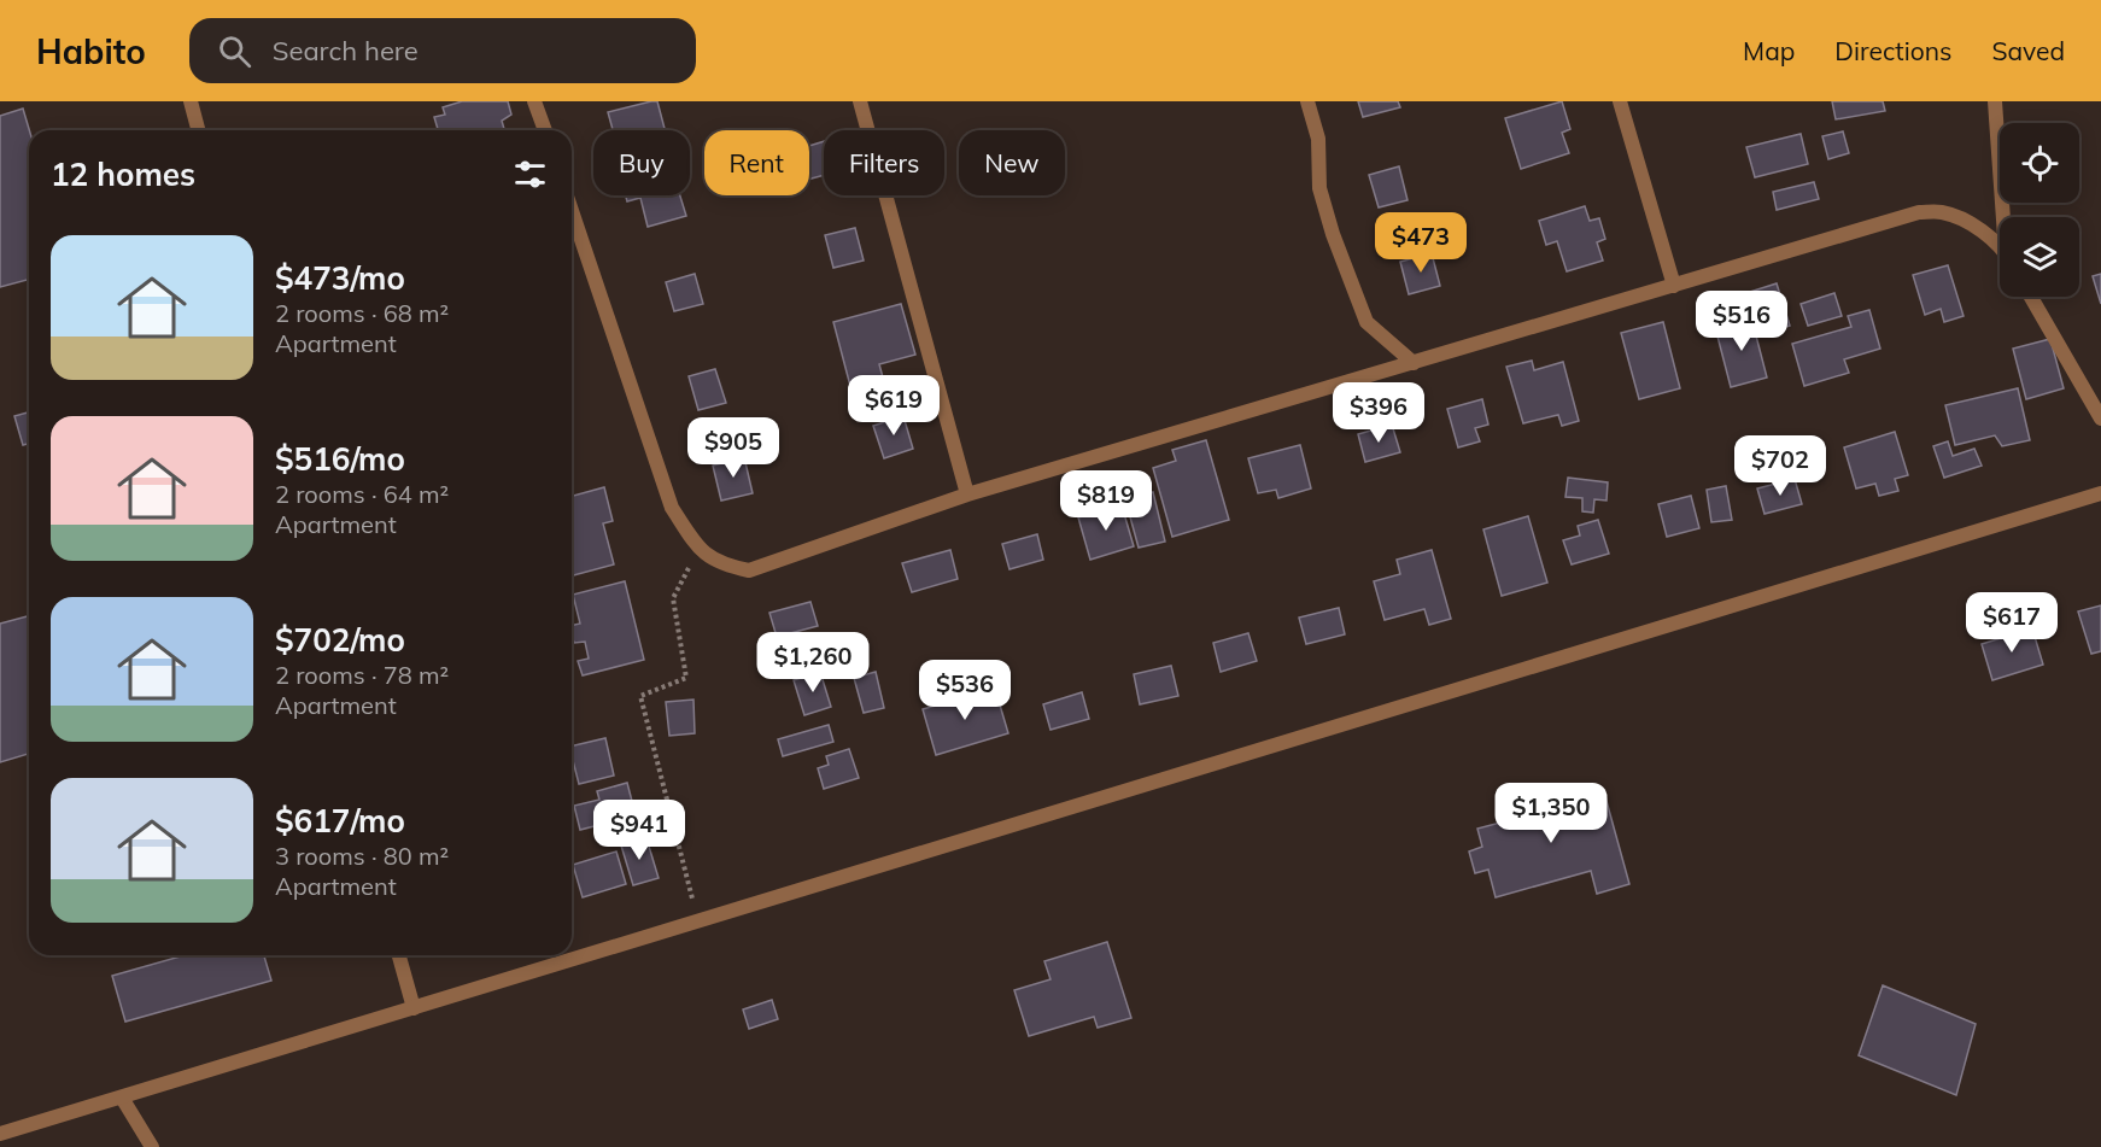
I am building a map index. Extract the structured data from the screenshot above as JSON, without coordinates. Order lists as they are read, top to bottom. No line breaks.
{"page":{"header":"Habito","search":"Search here","nav":["Map","Directions","Saved"],"chip":["Buy","Rent","Filters","New"],"heading":"12 homes","price":["$473","$516","$619","$396","$905","$702","$819","$617","$1,260","$536","$1,350","$941"],"list":[{"name":"$473/mo","note":"2 rooms · 68 m² · Apartment"},{"name":"$516/mo","note":"2 rooms · 64 m² · Apartment"},{"name":"$702/mo","note":"2 rooms · 78 m² · Apartment"},{"name":"$617/mo","note":"3 rooms · 80 m² · Apartment"}]}}
